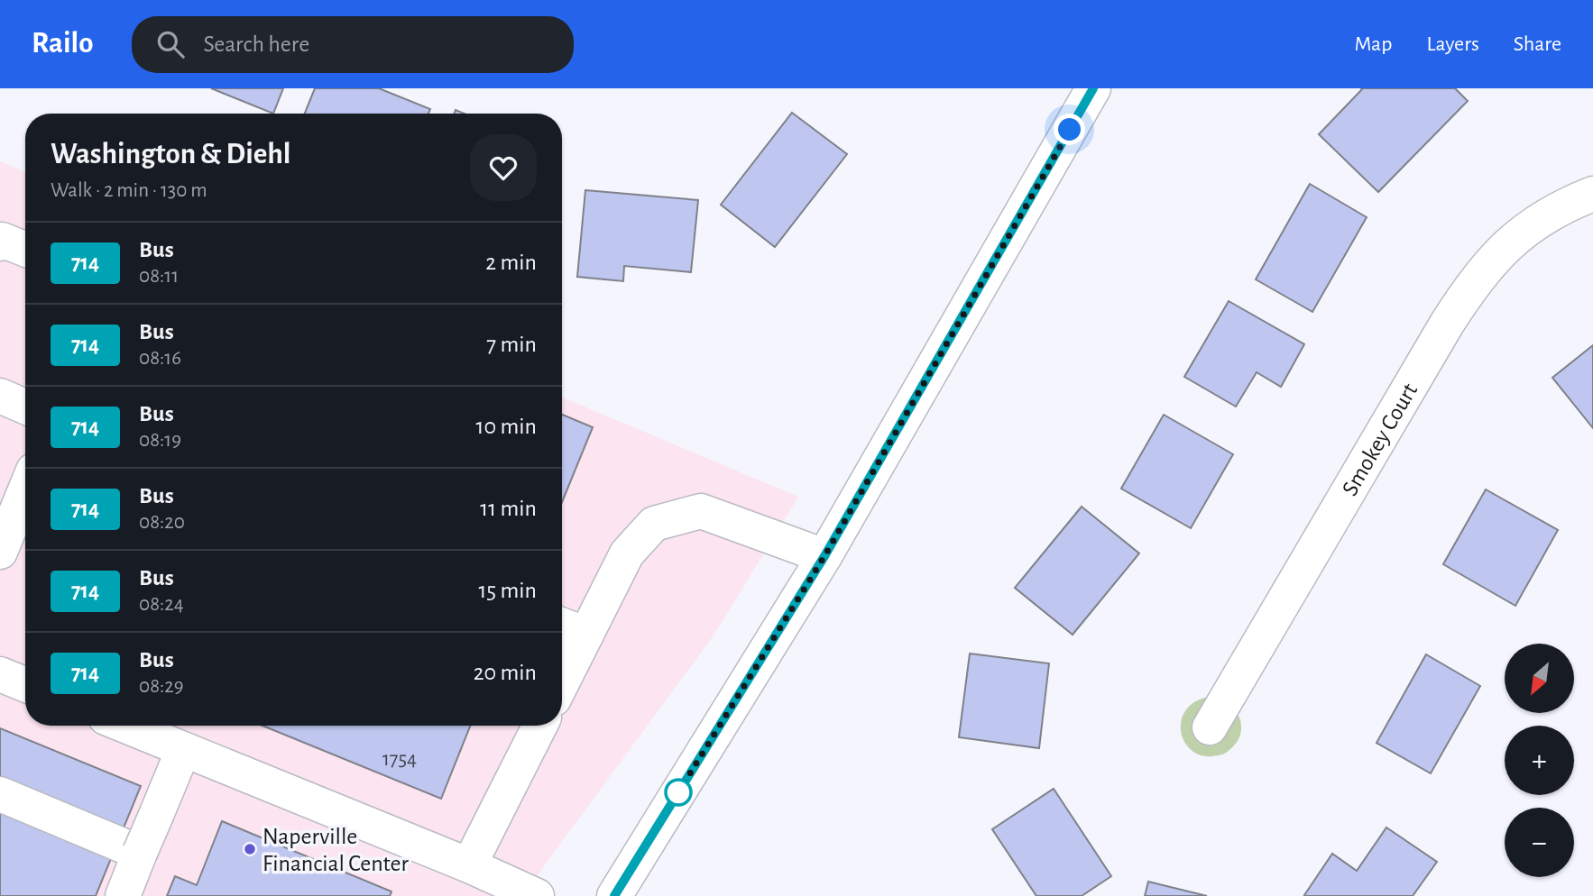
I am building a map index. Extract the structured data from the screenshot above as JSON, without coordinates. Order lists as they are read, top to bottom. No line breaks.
{"streets":{"main road":["Smokey Court"]},"places":["Naperville Financial Center"],"lines":["bus line 714"],"house_numbers":["1754"],"north":"bottom left","page":{"header":"Railo","search":"Search here","nav":["Map","Layers","Share"],"heading":["Washington & Diehl","Walk · 2 min · 130 m"],"list":[{"mark":"714","name":"Bus","note":"08:11","value":"2 min"},{"mark":"714","name":"Bus","note":"08:16","value":"7 min"},{"mark":"714","name":"Bus","note":"08:19","value":"10 min"},{"mark":"714","name":"Bus","note":"08:20","value":"11 min"},{"mark":"714","name":"Bus","note":"08:24","value":"15 min"},{"mark":"714","name":"Bus","note":"08:29","value":"20 min"}],"map_buttons":["+","−"]}}
